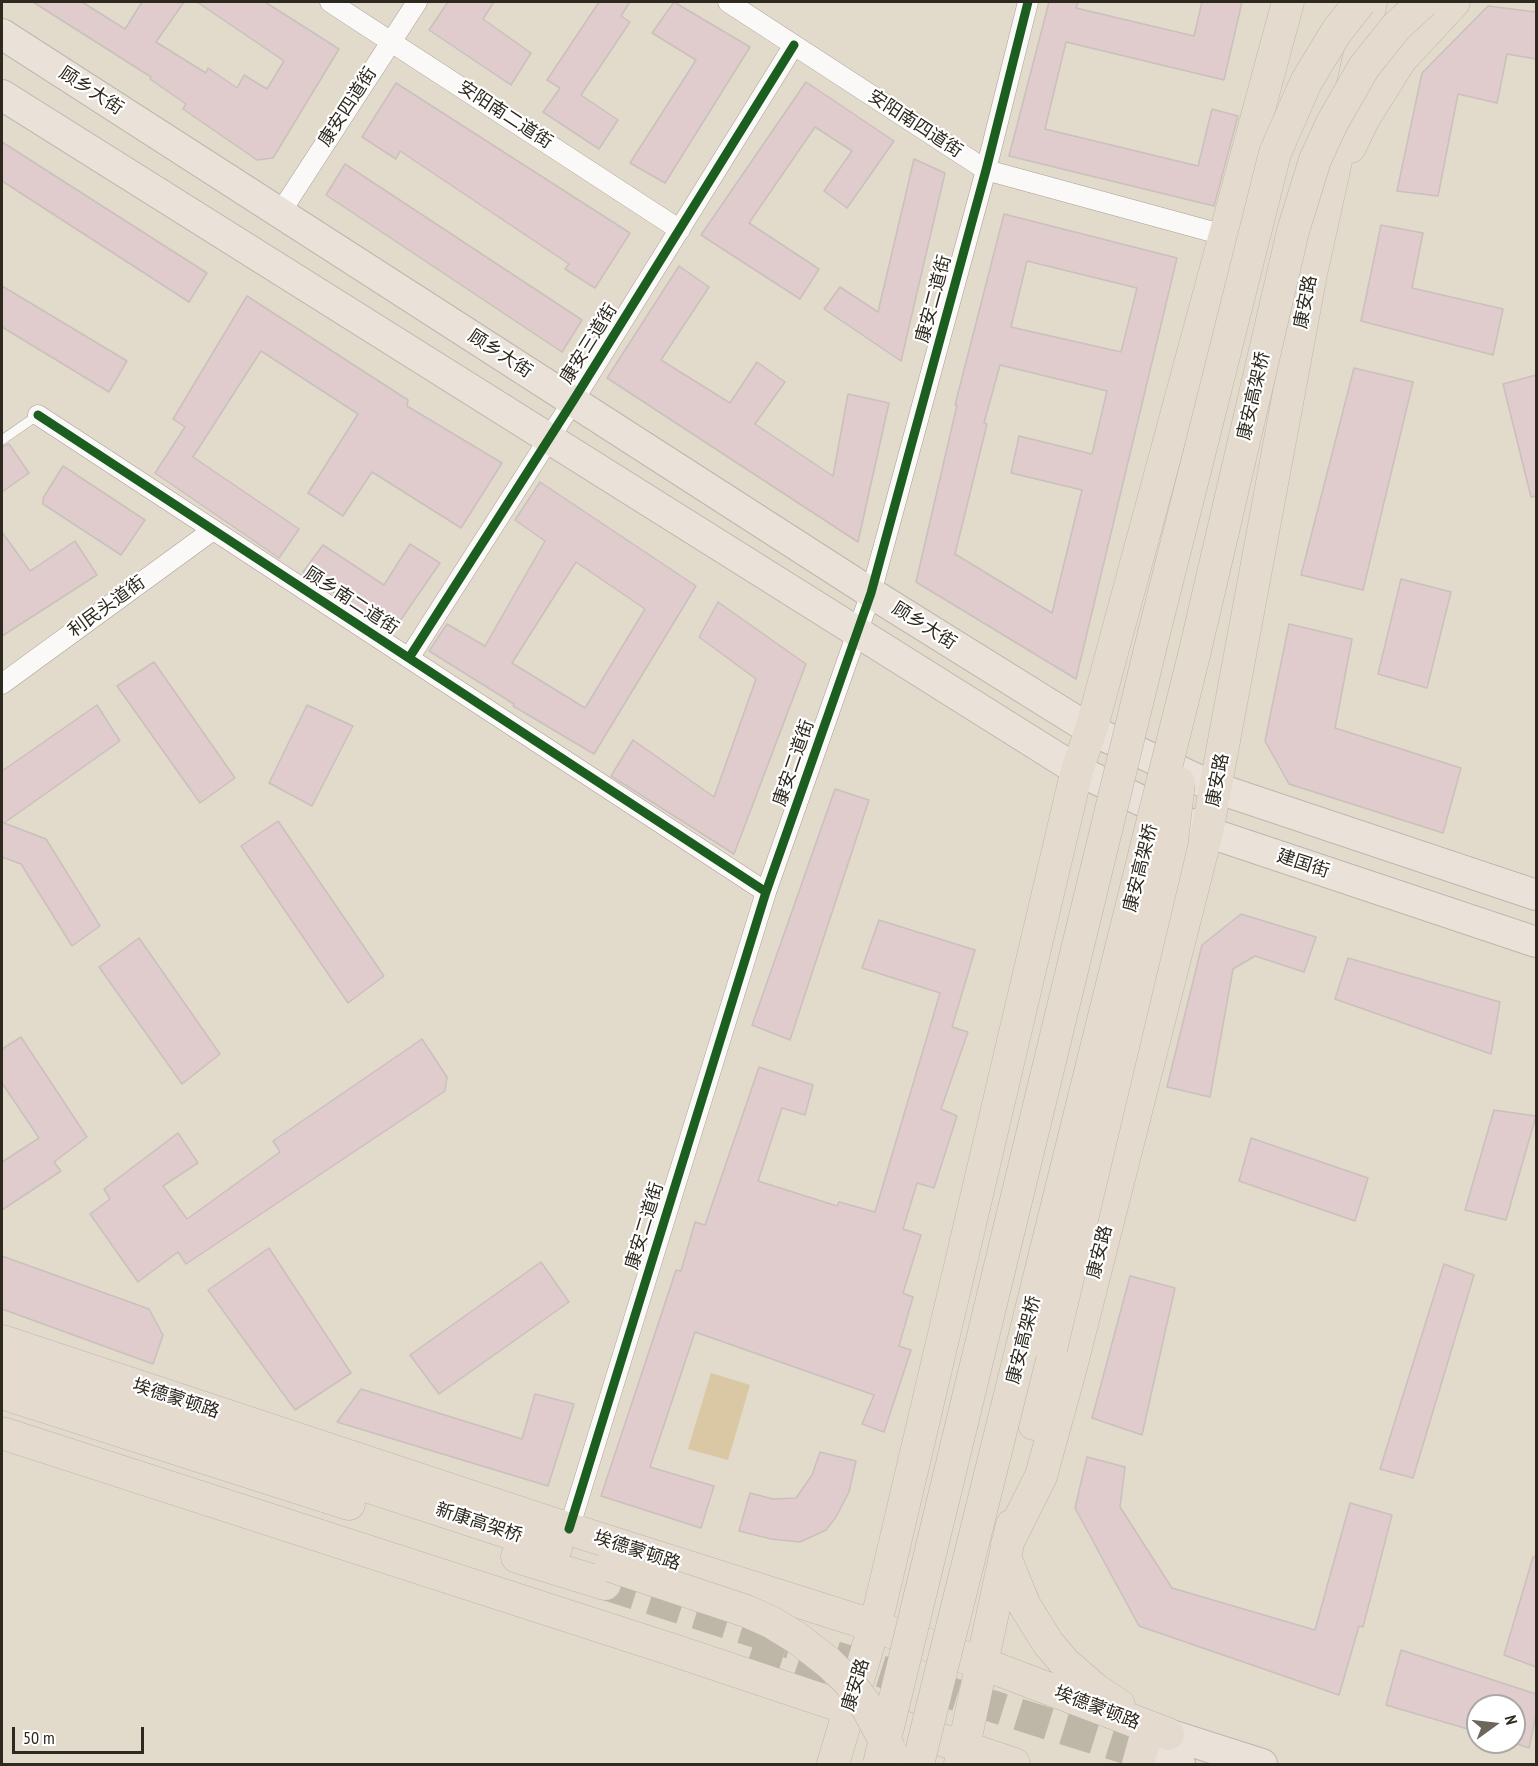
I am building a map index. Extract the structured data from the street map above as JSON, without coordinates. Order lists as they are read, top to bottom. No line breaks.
{"streets":{"highway":["康安路","康安高架桥","埃德蒙顿路","新康高架桥"],"main road":["顾乡大街","建国街"],"street":["康安四道街","安阳南二道街","安阳南四道街","康安二道街","康安三道街","顾乡南二道街","利民头道街"]},"crossings":[["顾乡大街","康安四道街"],["顾乡大街","康安二道街"],["顾乡大街","康安三道街"],["康安四道街","安阳南二道街"],["安阳南二道街","康安三道街"],["安阳南四道街","康安二道街"],["安阳南四道街","康安三道街"],["康安二道街","顾乡南二道街"],["康安二道街","埃德蒙顿路"],["康安路","康安高架桥"],["康安路","建国街"],["康安路","埃德蒙顿路"],["康安三道街","顾乡南二道街"],["顾乡南二道街","利民头道街"]],"scale_bar":"50 m","north":"right"}
